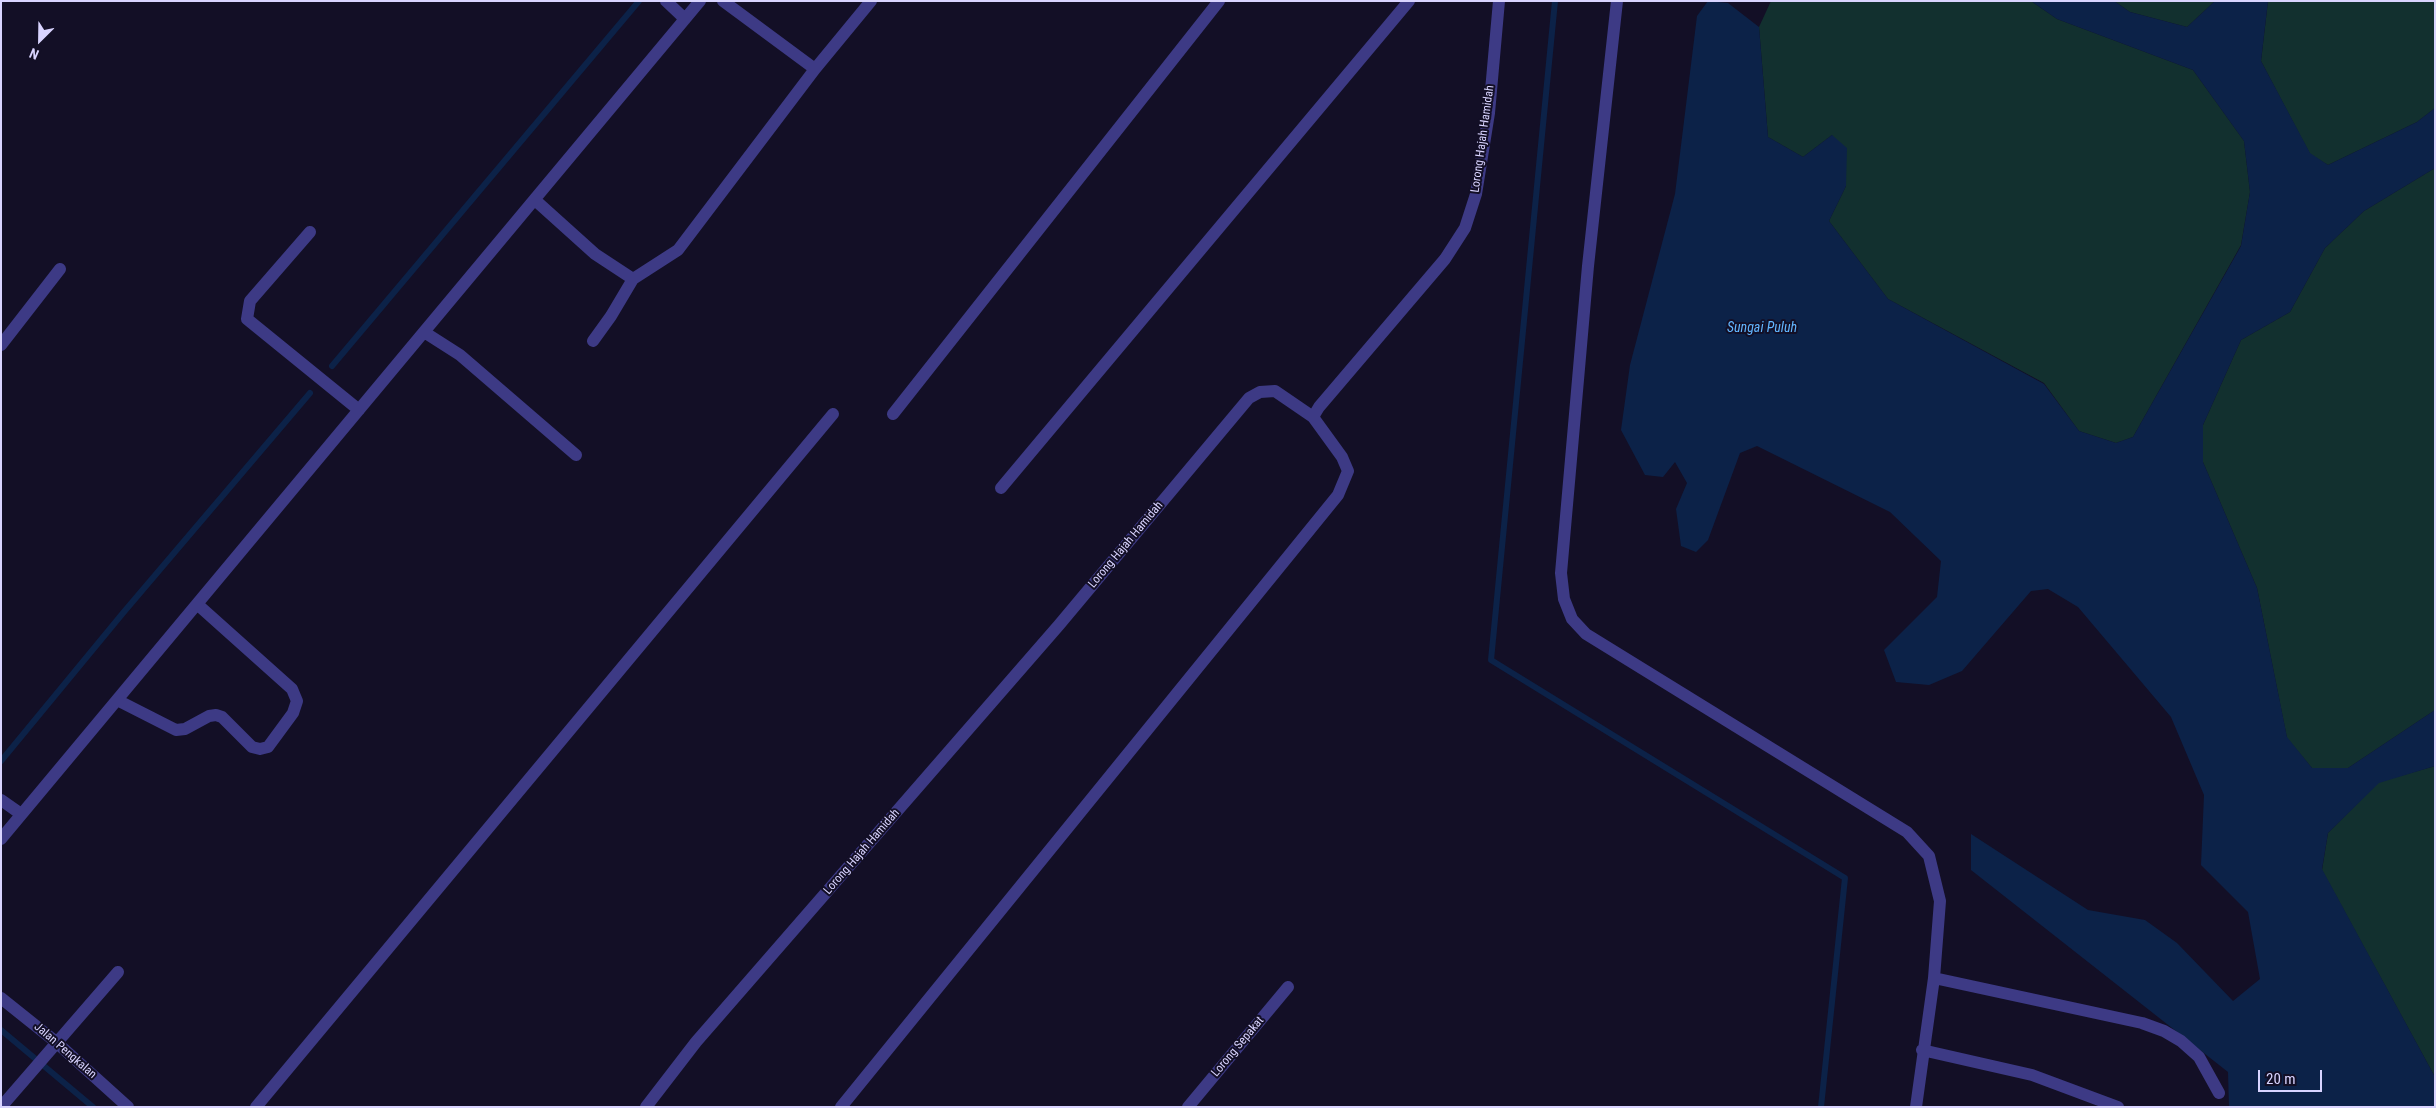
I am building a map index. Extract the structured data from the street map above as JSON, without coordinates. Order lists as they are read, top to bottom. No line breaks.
{"streets":{"street":["Lorong Hajah Hamidah","Lorong Sepakat","Jalan Pengkalan"]},"water":["Sungai Puluh"],"scale_bar":"20 m","north":"bottom left"}
